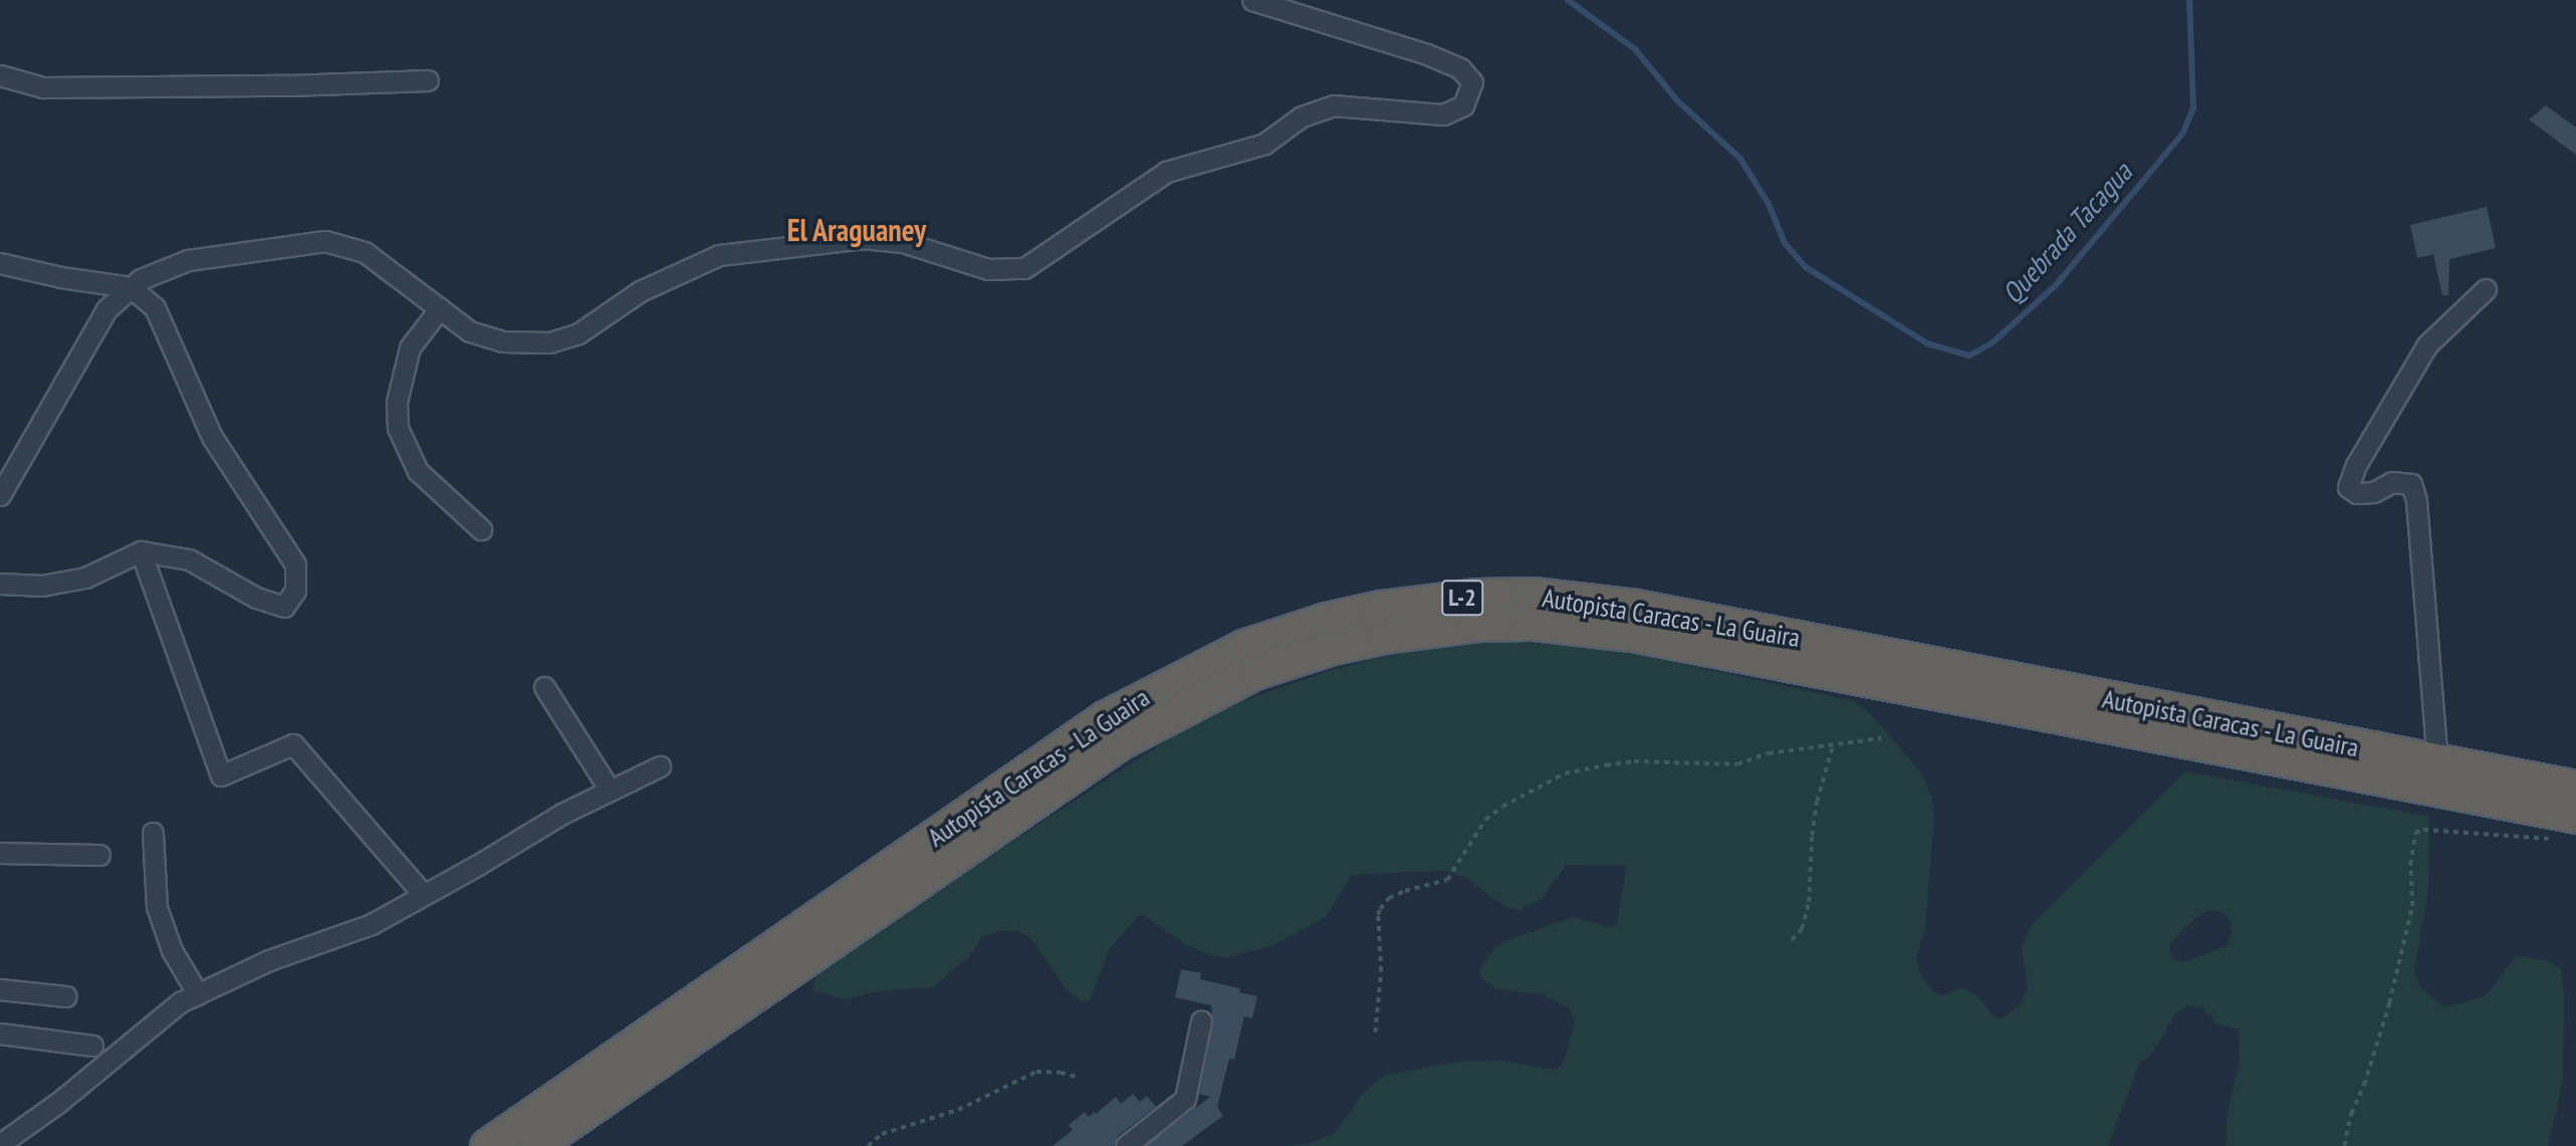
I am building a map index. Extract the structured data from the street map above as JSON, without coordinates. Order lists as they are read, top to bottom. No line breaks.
{"streets":{"highway":["L-2","Autopista Caracas - La Guaira"]},"districts":["El Araguaney"],"water":["Quebrada Tacagua"]}
